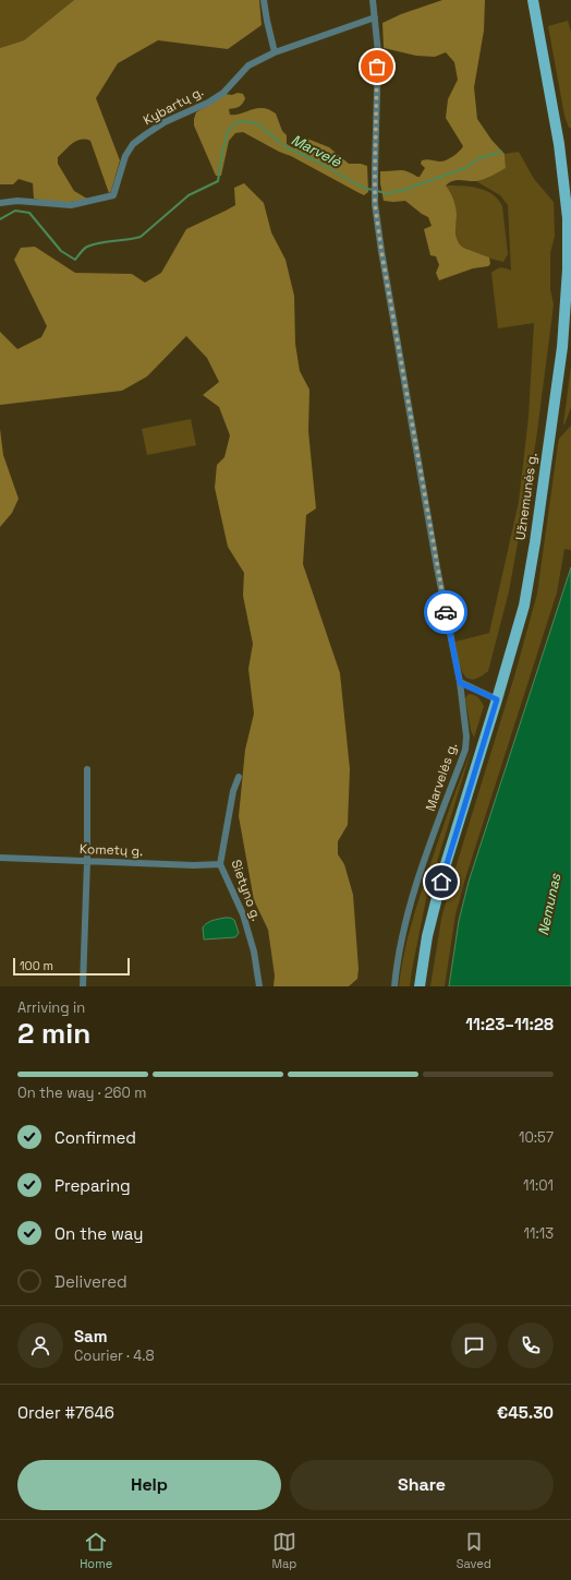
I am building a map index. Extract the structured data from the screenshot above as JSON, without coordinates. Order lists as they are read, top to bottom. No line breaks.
{"streets":{"main road":["Užnemunės g."],"street":["Kybartų g.","Marvelės g.","Kometų g.","Sietyno g."]},"crossings":[["Kybartų g.","Marvelės g."],["Kometų g.","Sietyno g."]],"water":["Marvelė","Nemunas"],"scale_bar":"100 m","page":{"scale":"100 m","heading":["2 min","Arriving in","11:23–11:28"],"panel":["Sam","Courier · 4.8","Order #7646","€45.30"],"bar":"On the way · 260 m","list":[["Confirmed","10:57"],["Preparing","11:01"],["On the way","11:13"],"Delivered"],"buttons":["Help","Share"],"tabs":["Home","Map","Saved"]}}
